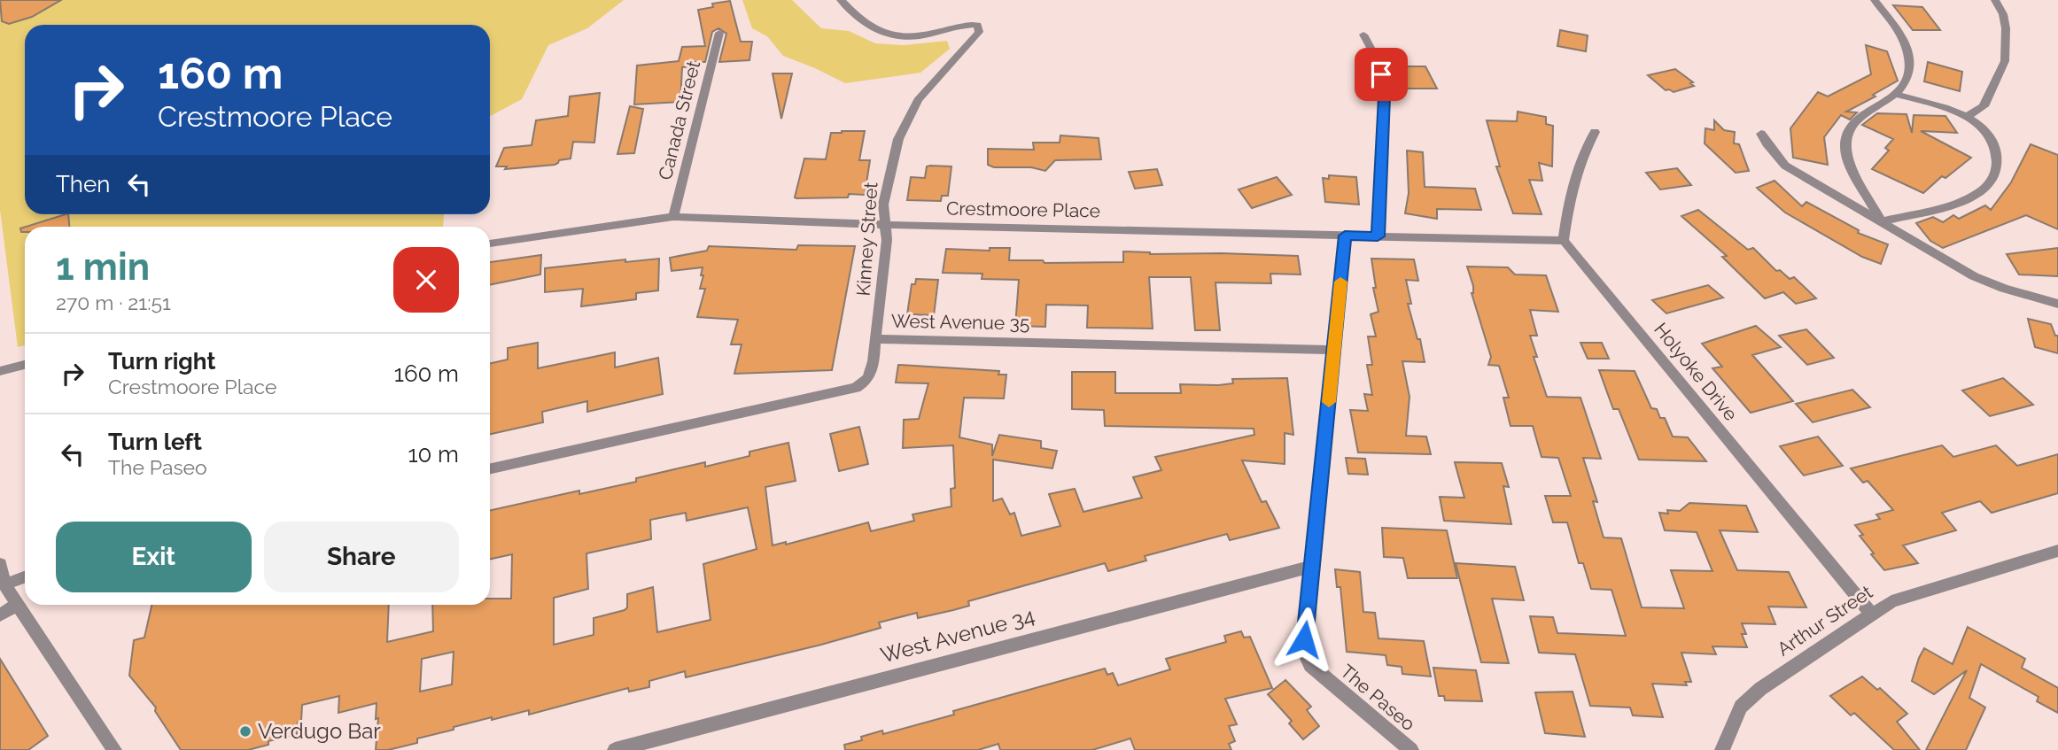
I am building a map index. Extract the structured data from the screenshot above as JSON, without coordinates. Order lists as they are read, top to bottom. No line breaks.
{"streets":{"street":["Canada Street","Crestmoore Place","Kinney Street","West Avenue 35","Holyoke Drive","Arthur Street","West Avenue 34","The Paseo"]},"crossings":[["Canada Street","Crestmoore Place"],["Crestmoore Place","Kinney Street"],["Crestmoore Place","Holyoke Drive"],["Crestmoore Place","The Paseo"],["Kinney Street","West Avenue 35"],["West Avenue 35","The Paseo"],["Holyoke Drive","Arthur Street"],["West Avenue 34","The Paseo"]],"places":["Verdugo Bar"],"page":{"turn":["160 m","Crestmoore Place"],"then":"Then","heading":["1 min","270 m · 21:51"],"list":[{"name":"Turn right","note":"Crestmoore Place","value":"160 m"},{"name":"Turn left","note":"The Paseo","value":"10 m"}],"buttons":["Exit","Share"]}}
